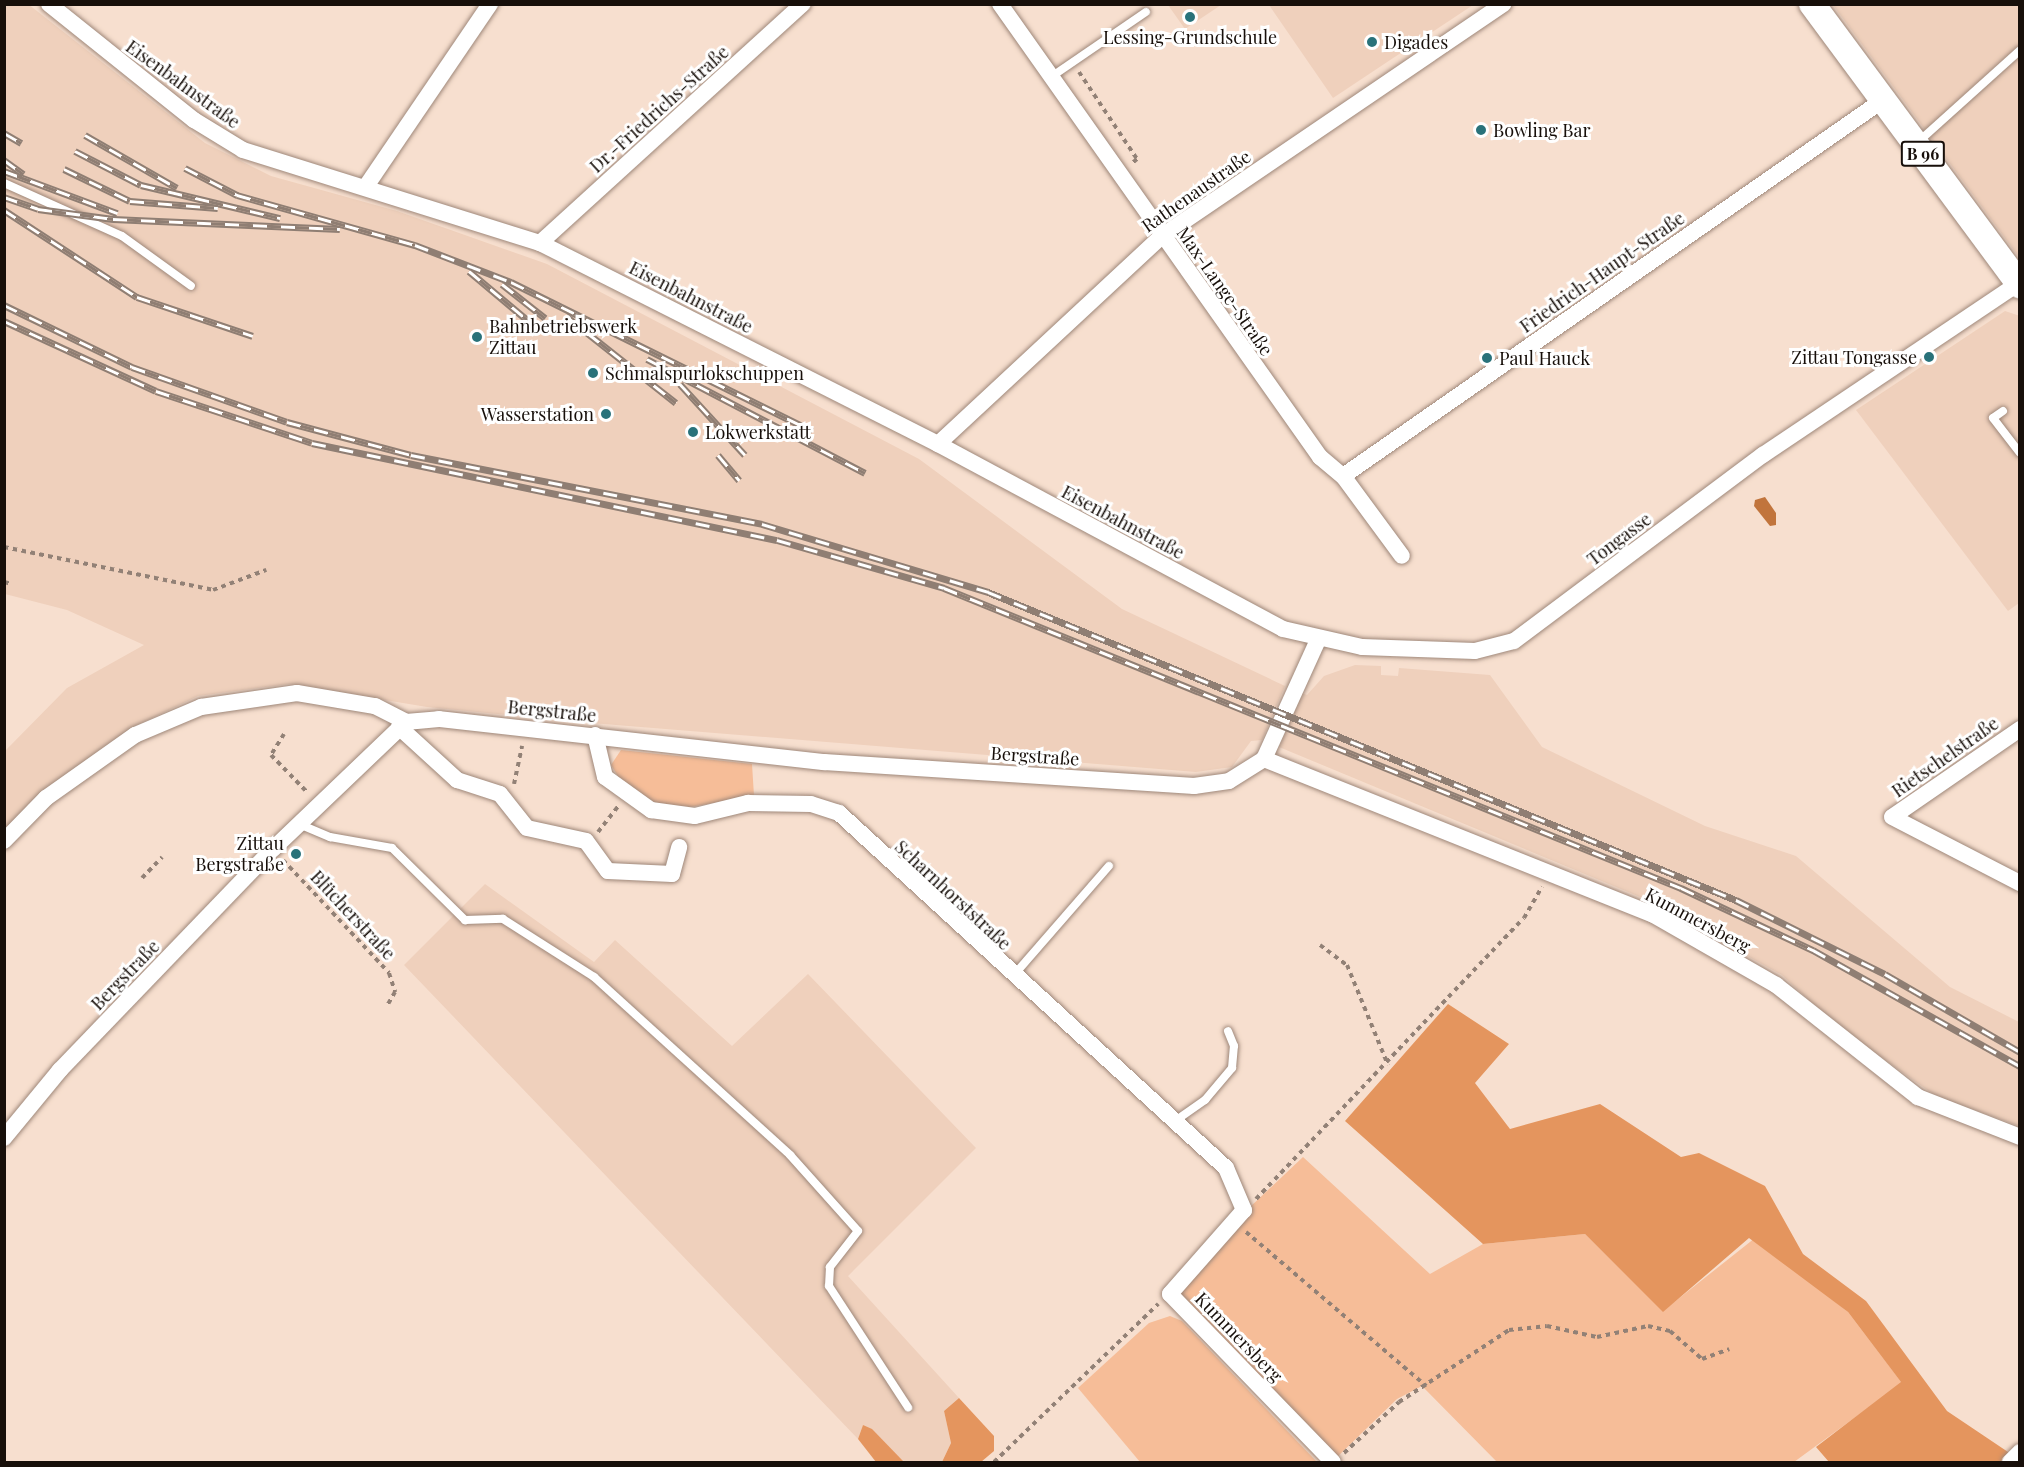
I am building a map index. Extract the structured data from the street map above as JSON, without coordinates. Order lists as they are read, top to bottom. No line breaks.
{"streets":{"main road":["B 96"],"street":["Eisenbahnstraße","Dr.-Friedrichs-Straße","Rathenaustraße","Friedrich-Haupt-Straße","Max-Lange-Straße","Tongasse","Bergstraße","Rietschelstraße","Scharnhorststraße","Kummersberg"],"path":["Blücherstraße"]},"crossings":[["Eisenbahnstraße","Dr.-Friedrichs-Straße"],["Eisenbahnstraße","Rathenaustraße"],["Eisenbahnstraße","Tongasse"],["B 96","Friedrich-Haupt-Straße"],["B 96","Tongasse"],["Rathenaustraße","Max-Lange-Straße"],["Friedrich-Haupt-Straße","Max-Lange-Straße"],["Bergstraße","Scharnhorststraße"],["Bergstraße","Blücherstraße"],["Bergstraße","Kummersberg"],["Scharnhorststraße","Kummersberg"]],"places":["Lessing-Grundschule","Digades","Bowling Bar","Bahnbetriebswerk Zittau","Zittau Tongasse","Paul Hauck","Schmalspurlokschuppen","Wasserstation","Lokwerkstatt","Zittau Bergstraße"]}
